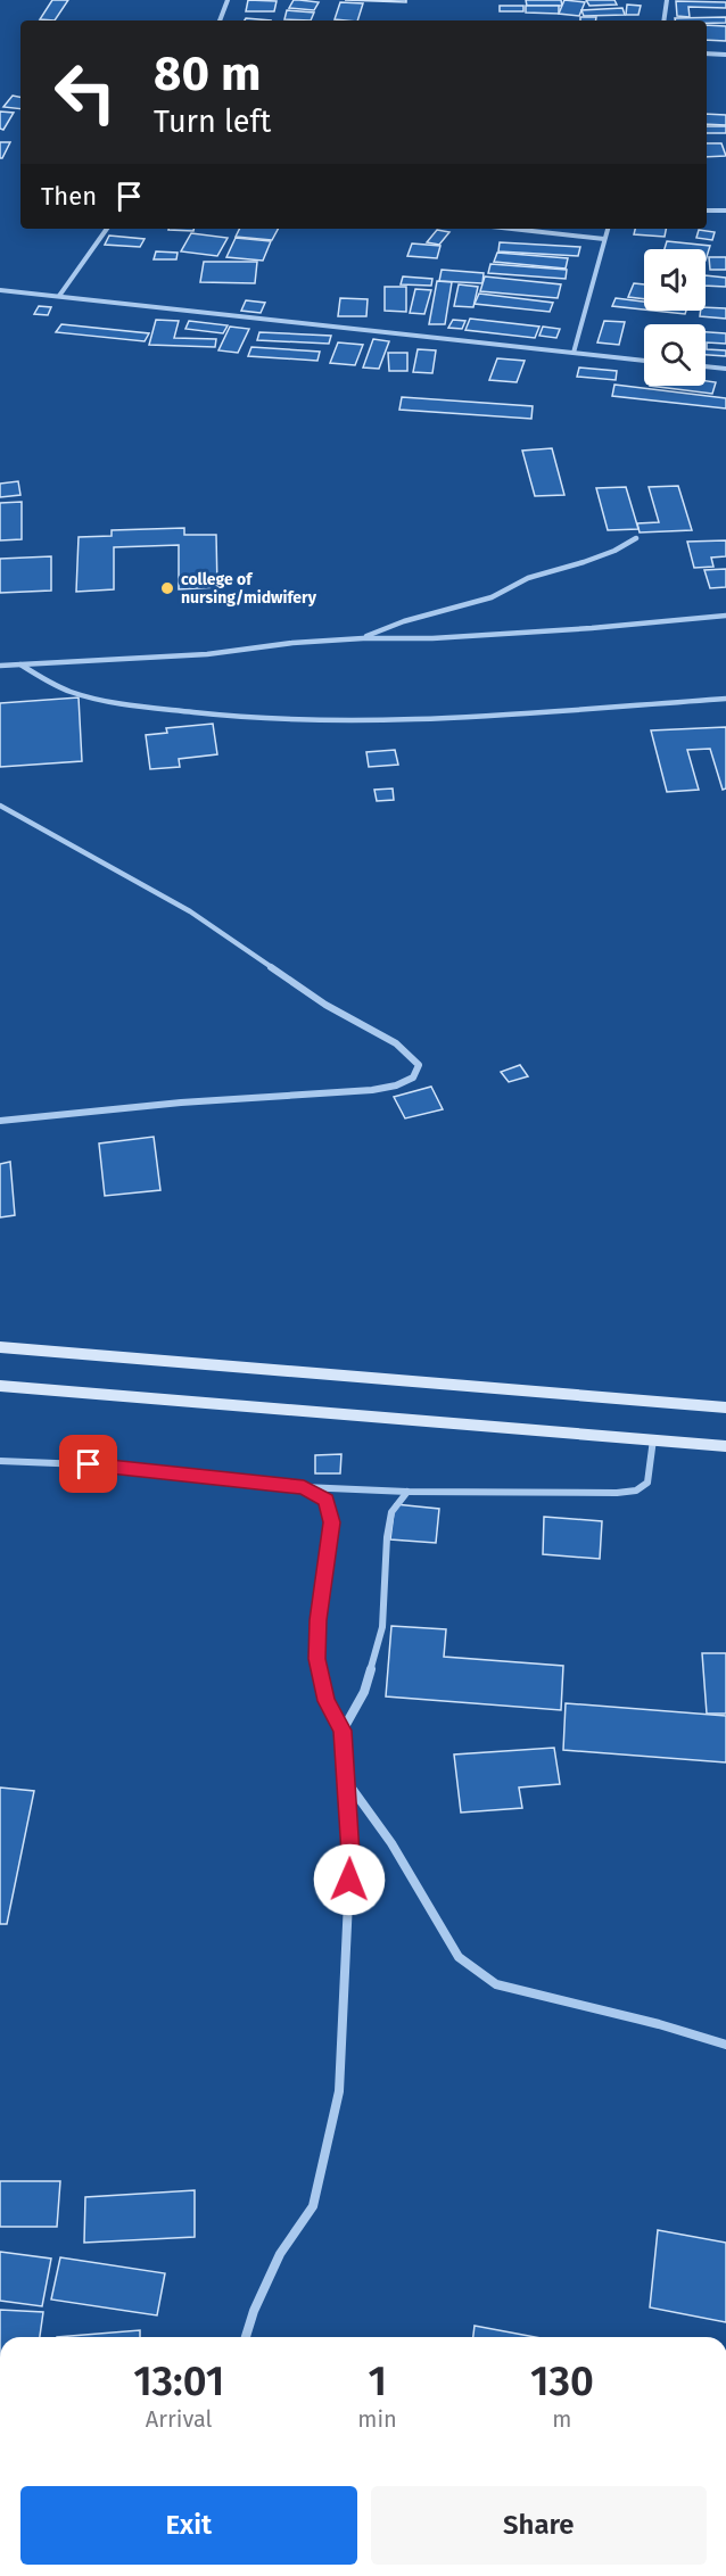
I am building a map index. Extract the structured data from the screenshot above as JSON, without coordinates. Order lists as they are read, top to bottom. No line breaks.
{"places":["college of nursing/midwifery"],"page":{"turn":["80 m","Turn left"],"then":"Then","eta":["13:01","Arrival","1","min","130","m"],"buttons":["Exit","Share"]}}
